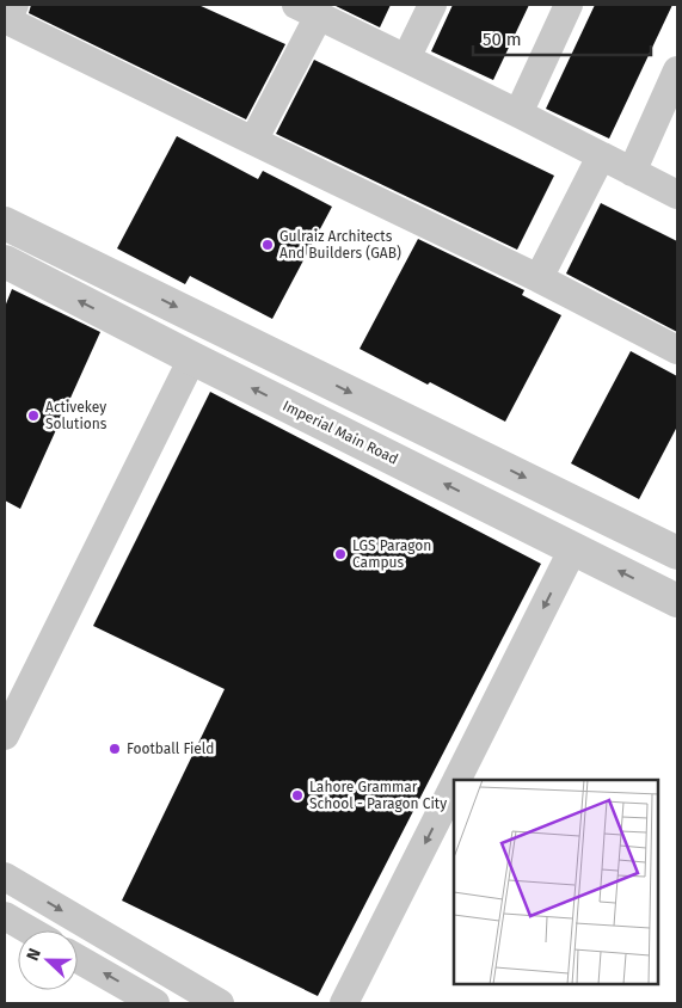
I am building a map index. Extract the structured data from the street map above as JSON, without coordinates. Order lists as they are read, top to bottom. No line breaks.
{"streets":{"street":["Imperial Main Road"]},"places":["Gulraiz Architects And Builders (GAB)","Activekey Solutions","LGS Paragon Campus","Football Field","Lahore Grammar School - Paragon City"],"scale_bar":"50 m","north":"left"}
